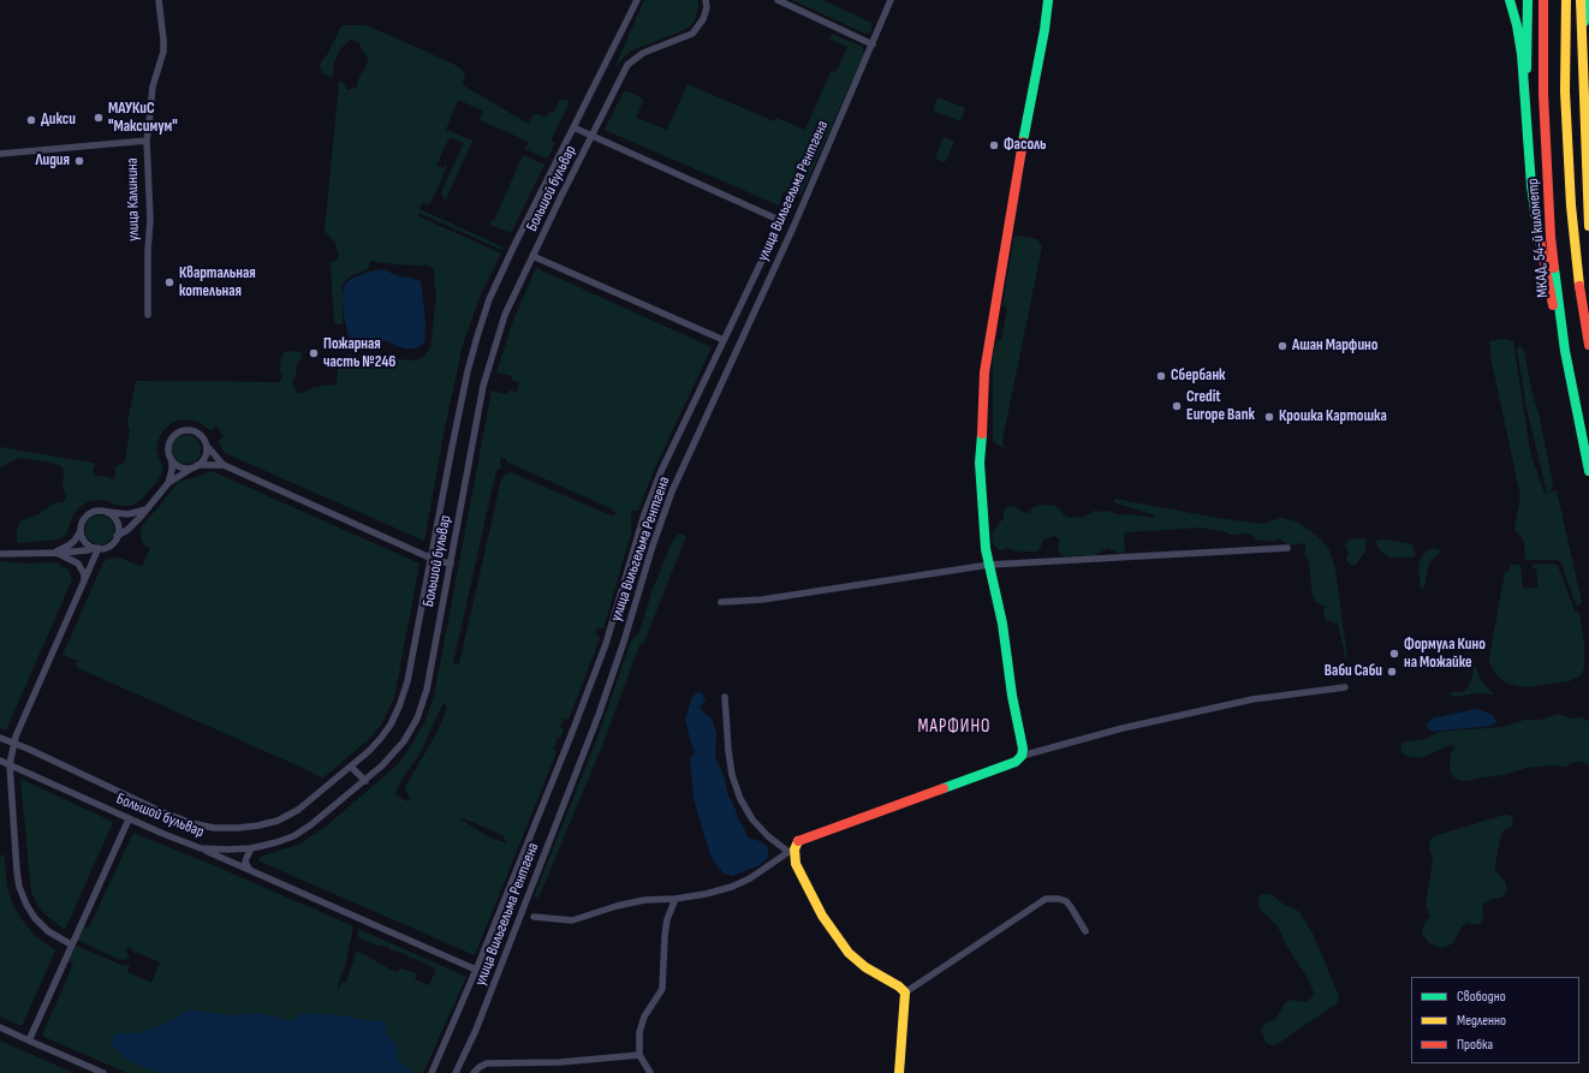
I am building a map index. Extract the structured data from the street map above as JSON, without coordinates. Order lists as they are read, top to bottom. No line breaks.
{"streets":{"main road":["МКАД, 54-й километр"],"street":["Большой бульвар","улица Вильгельма Рентгена","улица Калинина"]},"crossings":[["Большой бульвар","улица Вильгельма Рентгена"]],"districts":["МАРФИНО"],"places":["МАУКиС \"Максимум\"","Дикси","Фасоль","Лидия","Квартальная котельная","Ашан Марфино","Пожарная часть №246","Сбербанк","Credit Europe Bank","Крошка Картошка","Формула Кино на Можайке","Ваби Саби"],"legend":["Свободно","Медленно","Пробка"]}
